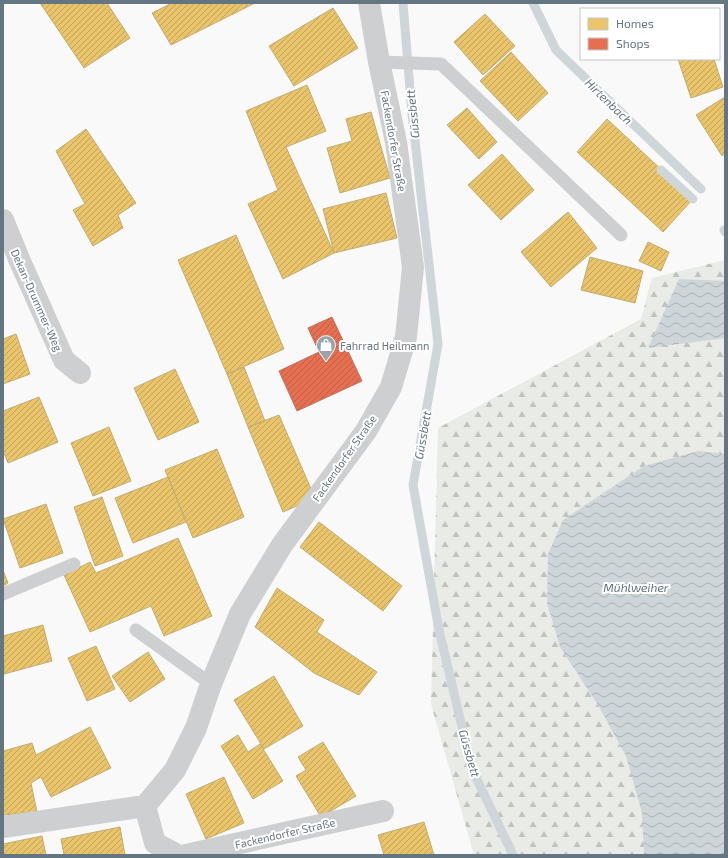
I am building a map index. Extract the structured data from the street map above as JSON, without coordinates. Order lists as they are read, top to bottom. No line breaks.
{"streets":{"street":["Fackendorfer Straße","Dekan-Drummer-Weg"]},"water":["Hirtenbach","Güssbett","Mühlweiher"],"places":{"shop":["Fahrrad Heilmann"]},"legend":["Homes","Shops"]}
